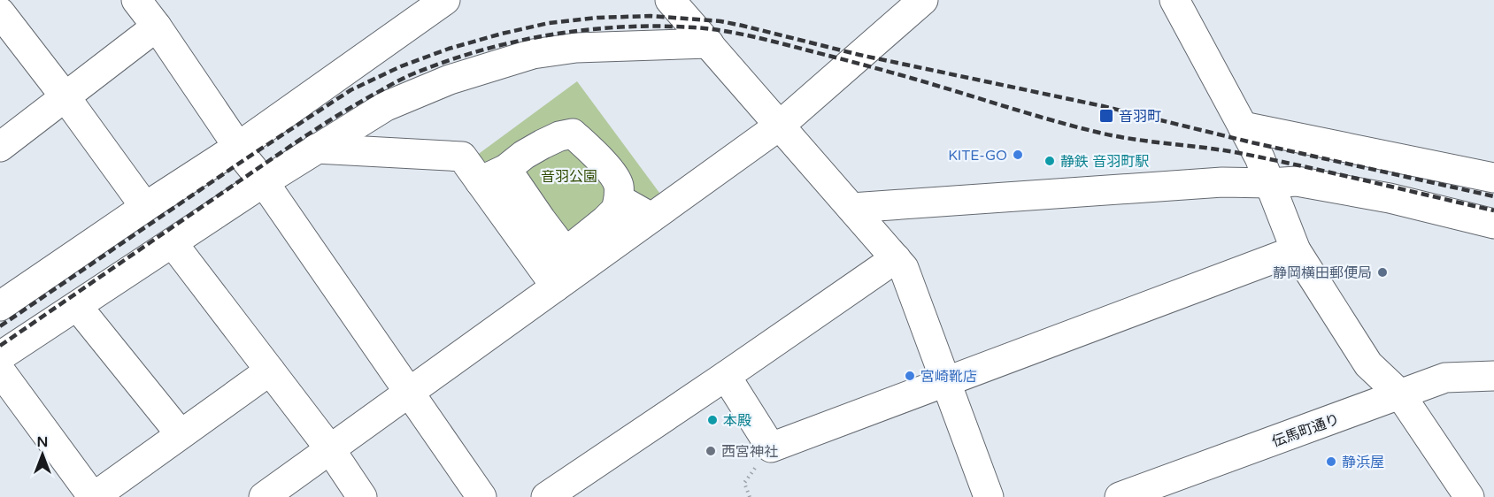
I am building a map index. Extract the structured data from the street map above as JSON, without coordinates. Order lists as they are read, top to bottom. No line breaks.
{"streets":{"street":["伝馬町通り"]},"parks":["音羽公園"],"places":{"transit":["音羽町"],"other":["KITE-GO","静鉄 音羽町駅","静岡横田郵便局","宮崎靴店","本殿","西宮神社","静浜屋"]},"north":"top"}
